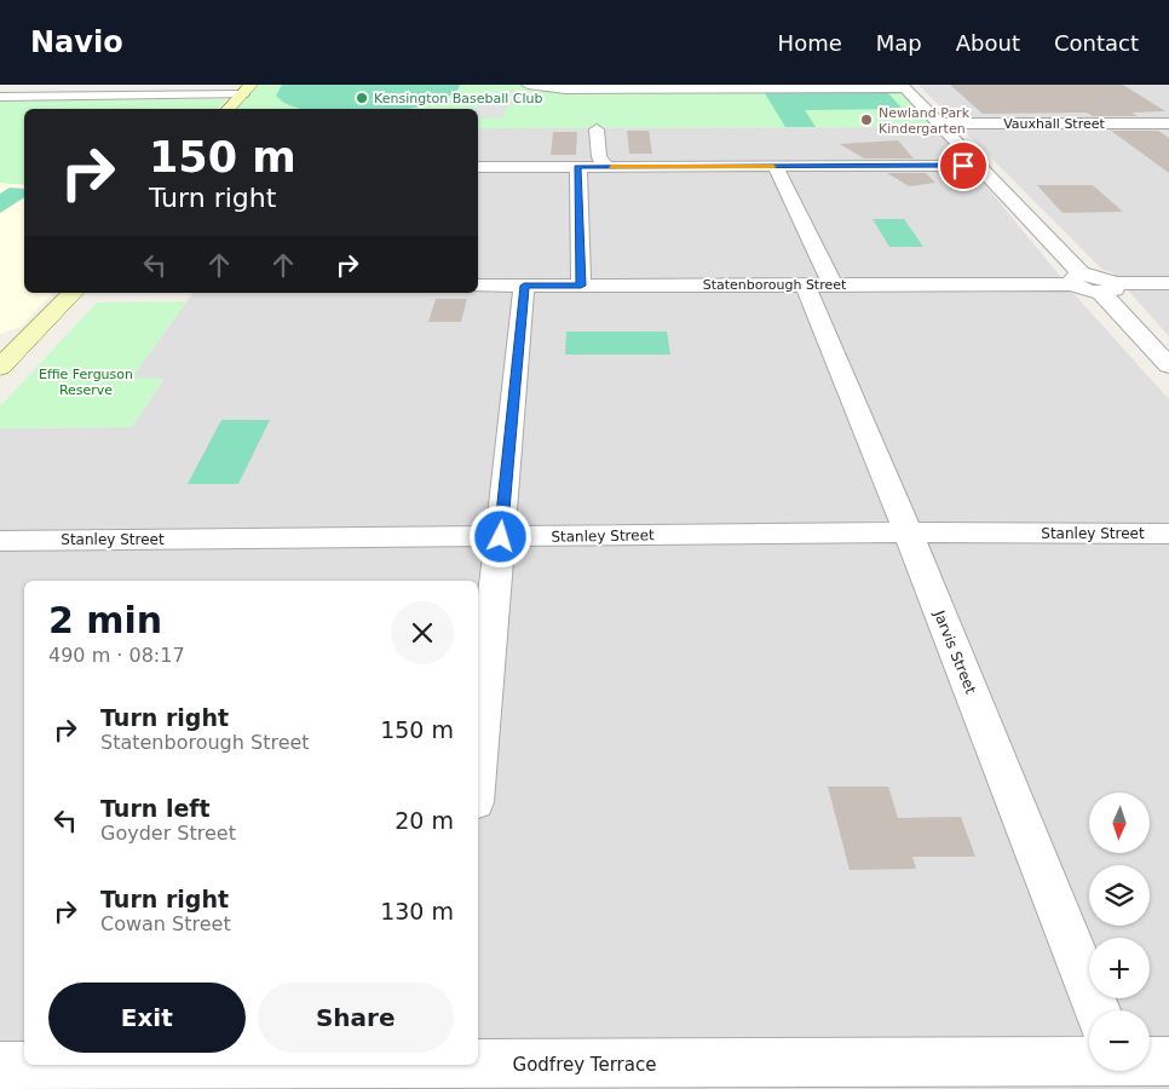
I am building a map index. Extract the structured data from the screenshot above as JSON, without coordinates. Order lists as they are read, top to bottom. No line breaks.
{"streets":{"street":["Vauxhall Street","Statenborough Street","Stanley Street","Jarvis Street","Godfrey Terrace"]},"crossings":[["Statenborough Street","Jarvis Street"],["Stanley Street","Jarvis Street"]],"parks":["Effie Ferguson Reserve"],"places":["Kensington Baseball Club","Newland Park Kindergarten"],"north":"bottom","page":{"header":"Navio","nav":["Home","Map","About","Contact"],"turn":["150 m","Turn right"],"heading":["2 min","490 m · 08:17"],"list":[{"name":"Turn right","note":"Statenborough Street","value":"150 m"},{"name":"Turn left","note":"Goyder Street","value":"20 m"},{"name":"Turn right","note":"Cowan Street","value":"130 m"}],"map_buttons":["+","−"],"buttons":["Exit","Share"]}}
